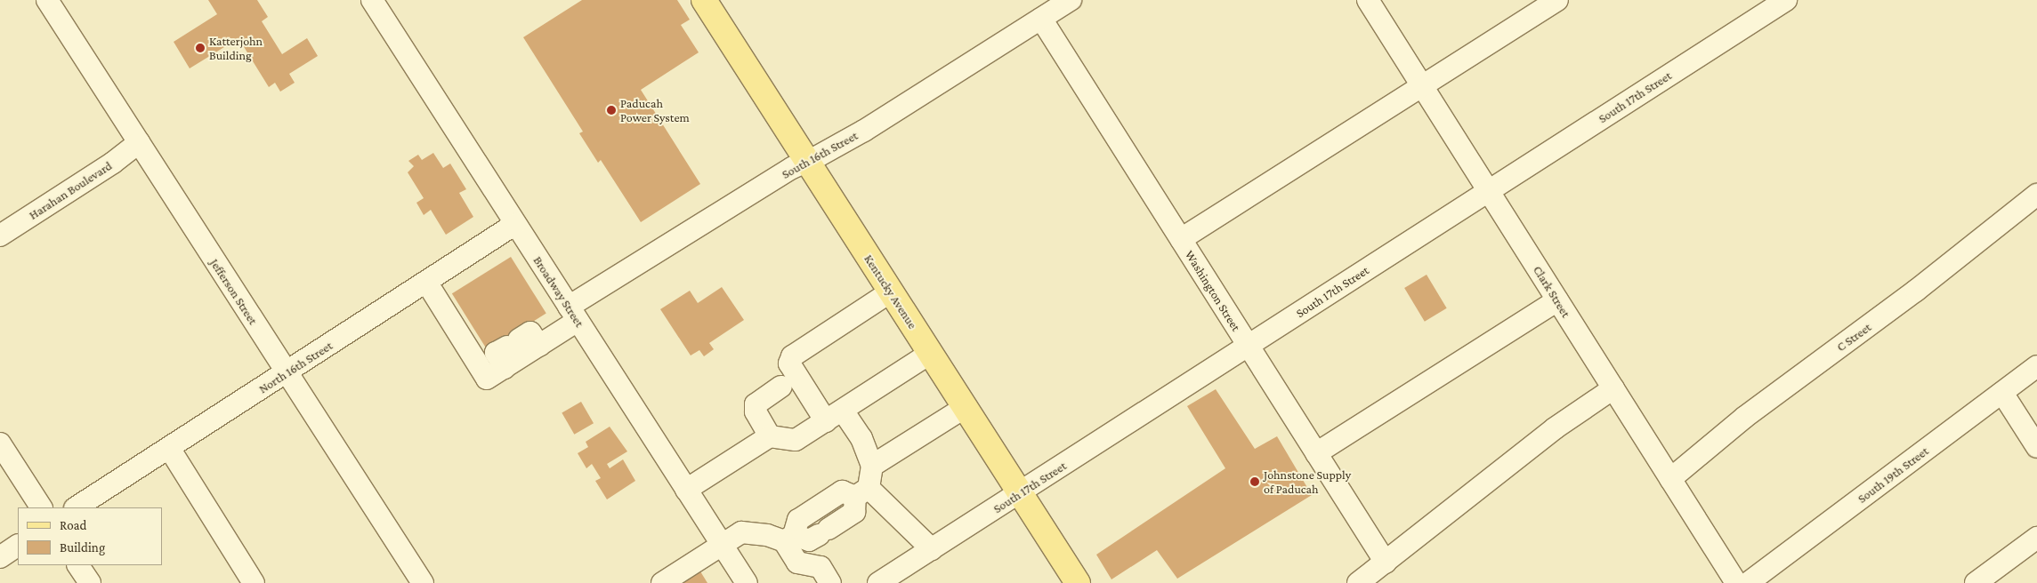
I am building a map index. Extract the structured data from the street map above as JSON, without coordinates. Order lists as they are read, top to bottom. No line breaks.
{"streets":{"main road":["Kentucky Avenue"],"street":["South 17th Street","South 16th Street","Harahan Boulevard","Washington Street","Jefferson Street","Broadway Street","Clark Street","C Street","North 16th Street","South 19th Street"]},"crossings":[["South 17th Street","Washington Street"],["South 17th Street","Kentucky Avenue"],["South 17th Street","Clark Street"],["South 16th Street","Washington Street"],["South 16th Street","Broadway Street"],["South 16th Street","Kentucky Avenue"],["South 16th Street","North 16th Street"],["Harahan Boulevard","Jefferson Street"],["Jefferson Street","North 16th Street"],["Broadway Street","North 16th Street"],["Clark Street","C Street"]],"places":["Katterjohn Building","Paducah Power System","Johnstone Supply of Paducah"],"legend":["Road","Building"]}
